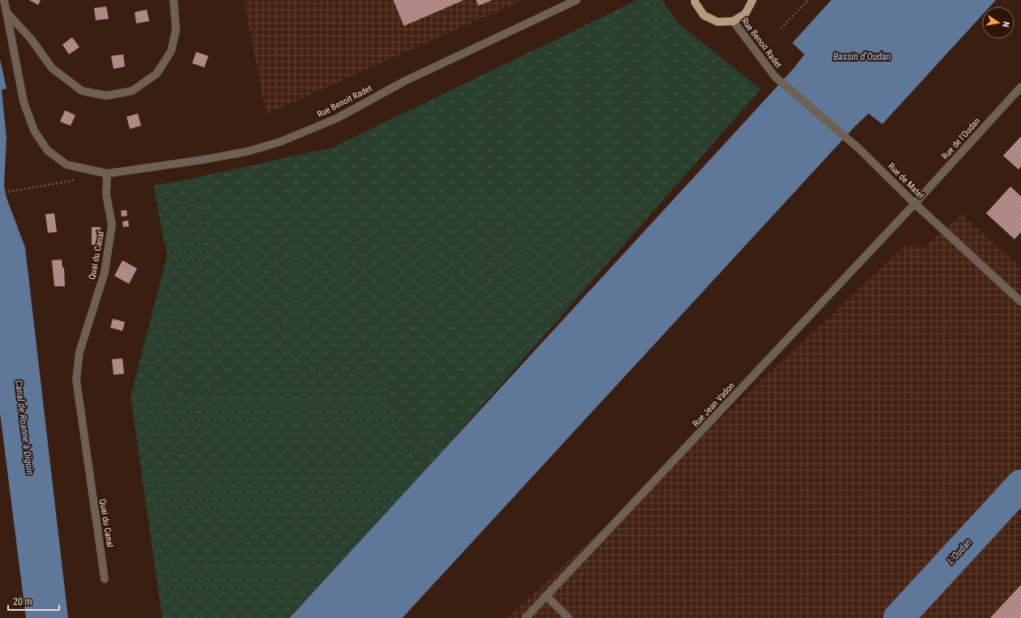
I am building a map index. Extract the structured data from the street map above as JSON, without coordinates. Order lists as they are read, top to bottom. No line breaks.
{"streets":{"street":["Rue Benoit Radet","Rue de l'Oudan","Rue de Matel","Quai du Canal","Rue Jean Vadon"]},"crossings":[["Rue Benoit Radet","Rue de Matel"],["Rue Benoit Radet","Quai du Canal"],["Rue de l'Oudan","Rue de Matel"],["Rue de l'Oudan","Rue Jean Vadon"],["Rue de Matel","Rue Jean Vadon"]],"water":["Bassin d'Oudan","Canal de Roanne à Digoin","L'Oudan"],"scale_bar":"20 m","north":"right"}
